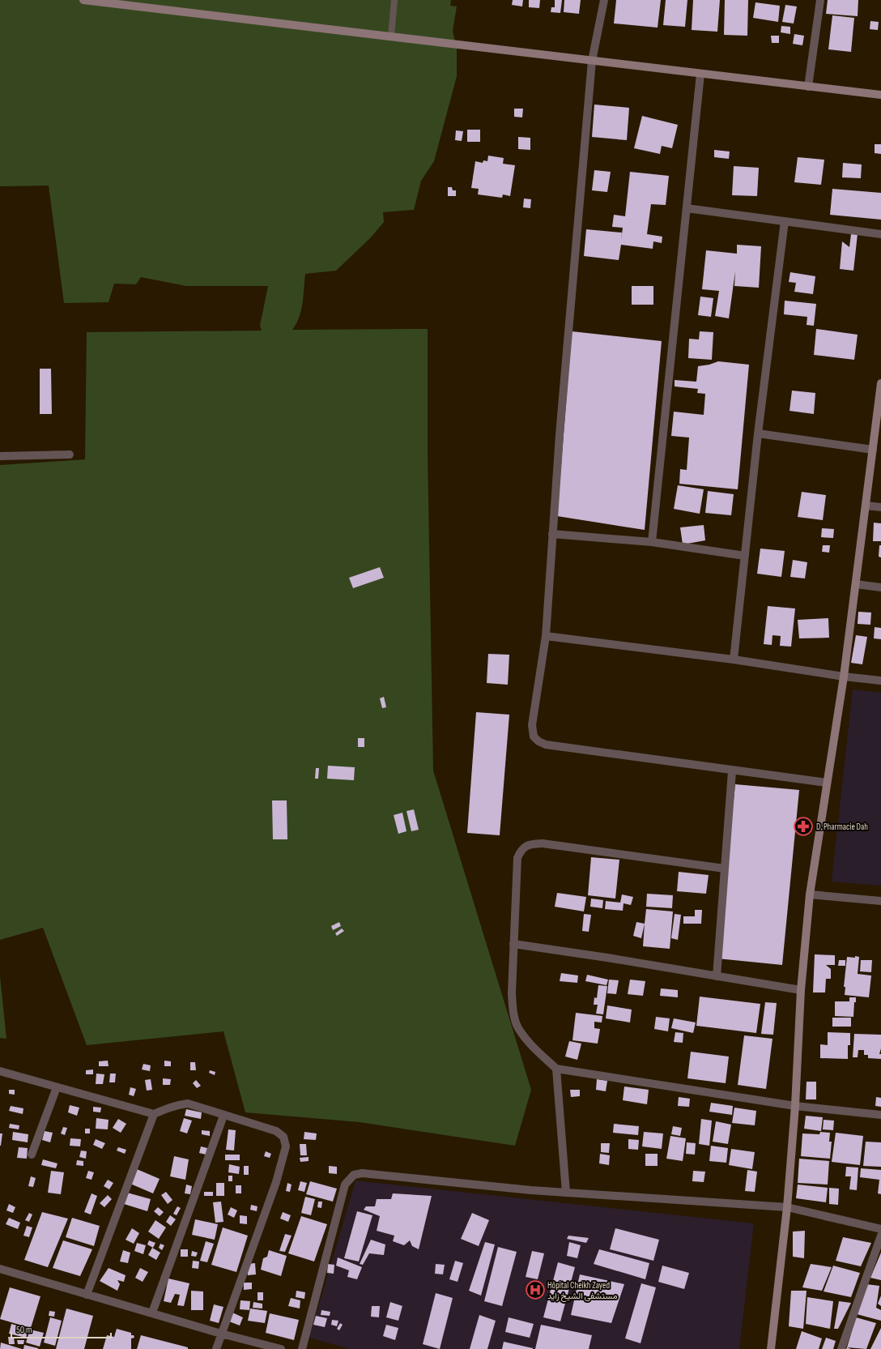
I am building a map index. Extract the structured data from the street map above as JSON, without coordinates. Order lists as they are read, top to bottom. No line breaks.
{"places":{"pharmacy":["D. Pharmacie Dah"],"hospital":["Hôpital Cheikh Zayed مستشفى الشيخ زايد"]},"scale_bar":"50 m"}
